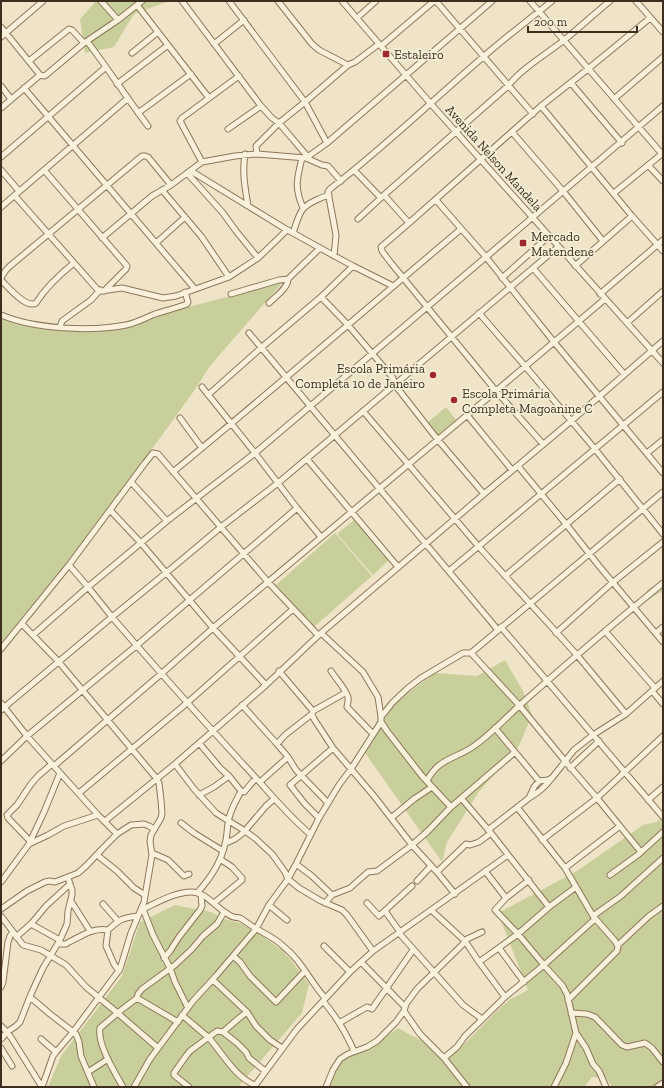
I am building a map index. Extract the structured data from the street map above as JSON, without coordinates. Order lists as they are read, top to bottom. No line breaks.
{"streets":{"street":["Avenida Nelson Mandela"]},"places":{"transit":["Estaleiro","Mercado Matendene"],"other":["Escola Primária Completa 10 de Janeiro","Escola Primária Completa Magoanine C"]},"scale_bar":"200 m"}
